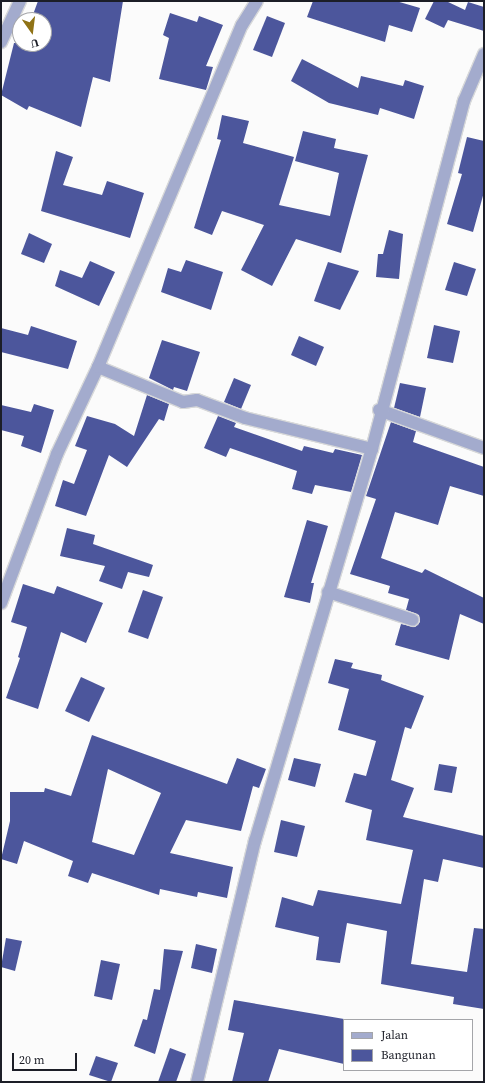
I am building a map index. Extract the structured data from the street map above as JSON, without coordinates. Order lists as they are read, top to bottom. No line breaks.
{"legend":["Jalan","Bangunan"],"scale_bar":"20 m","north":"bottom"}
